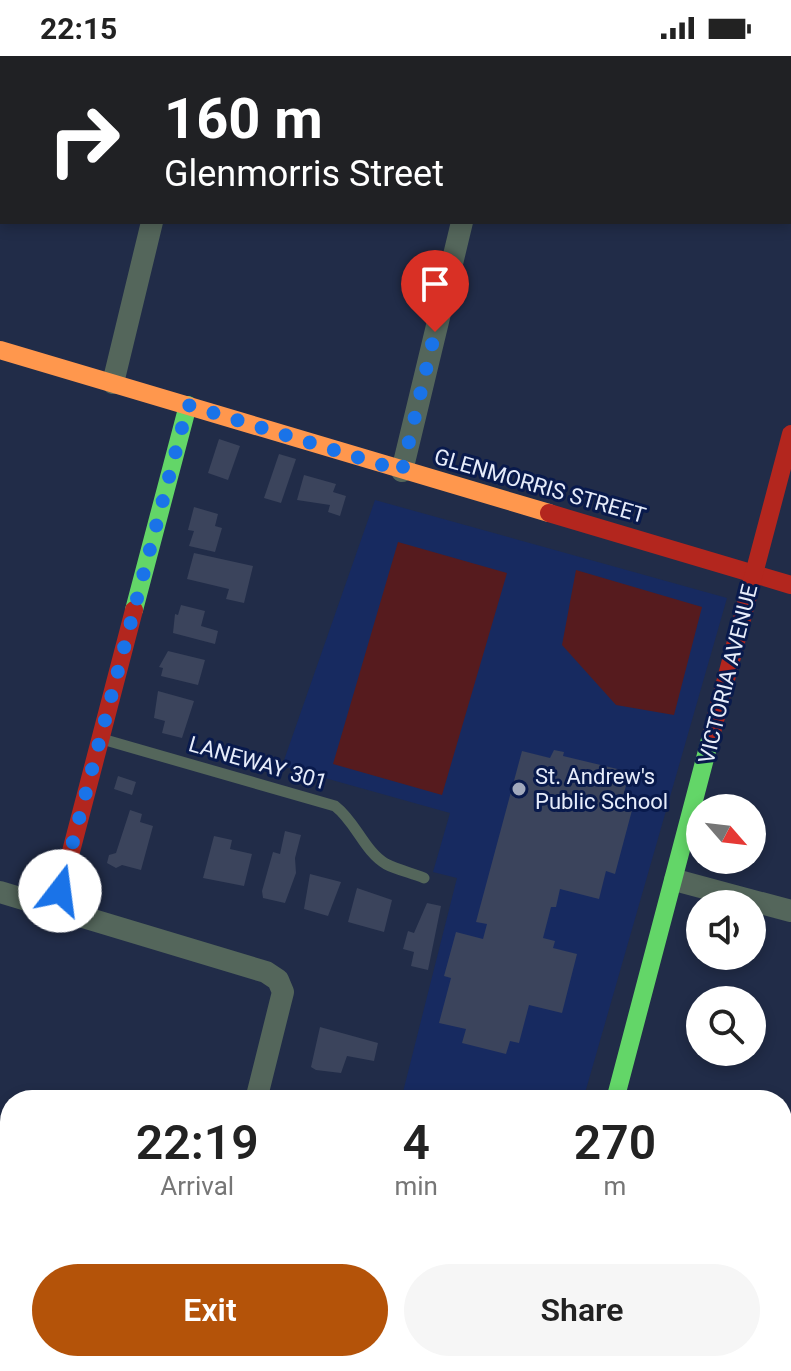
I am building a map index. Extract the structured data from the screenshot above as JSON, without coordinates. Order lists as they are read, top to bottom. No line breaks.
{"streets":{"street":["GLENMORRIS STREET","VICTORIA AVENUE"],"lane":["LANEWAY 301"]},"crossings":[["GLENMORRIS STREET","VICTORIA AVENUE"]],"places":["St. Andrew's Public School"],"north":"bottom right","page":{"status":"22:15","turn":["160 m","Glenmorris Street"],"eta":["22:19","Arrival","4","min","270","m"],"buttons":["Exit","Share"]}}
